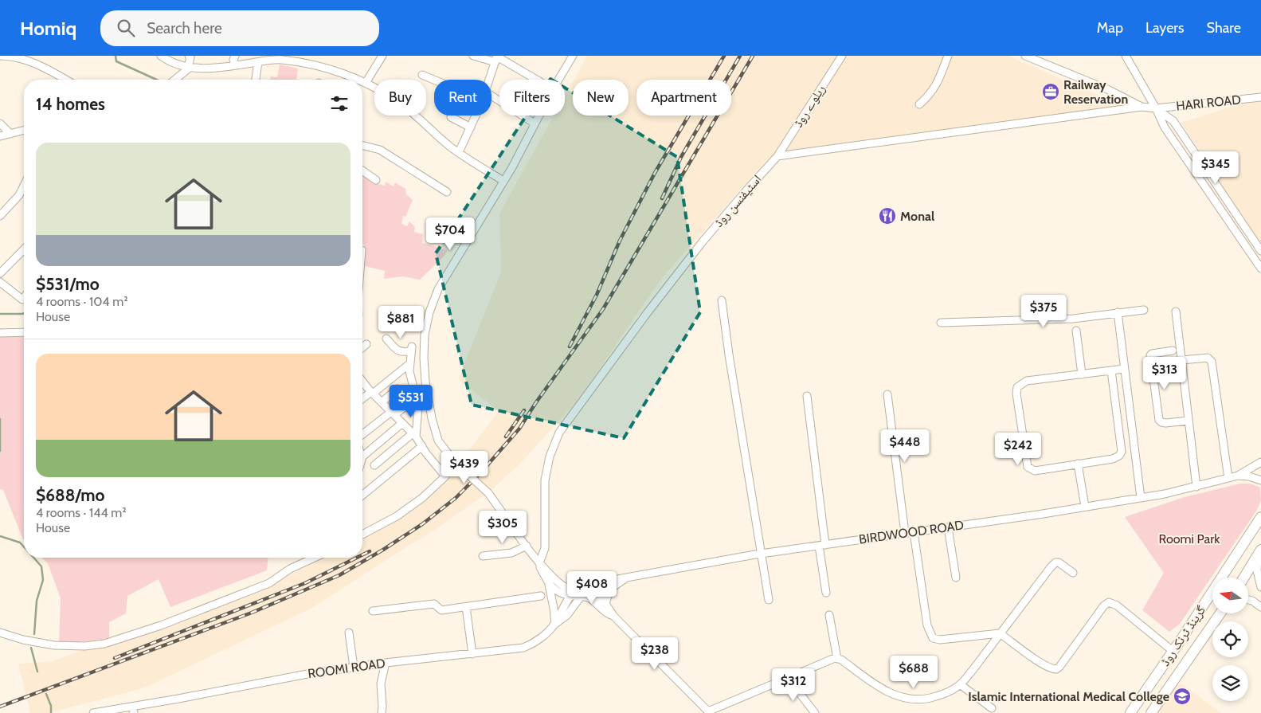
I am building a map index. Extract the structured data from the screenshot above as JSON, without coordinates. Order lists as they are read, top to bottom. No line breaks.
{"streets":{"highway":["گرینڈ ٹرنک روڈ"],"street":["HARI ROAD","ریلوے روڈ","اسٹیفنسن روڈ","BIRDWOOD ROAD","ROOMI ROAD"]},"crossings":[["ریلوے روڈ","اسٹیفنسن روڈ"],["BIRDWOOD ROAD","ROOMI ROAD"]],"parks":["Roomi Park"],"places":{"office":["Railway Reservation"],"restaurant":["Monal"],"school or university":["Islamic International Medical College"]},"north":"left","page":{"header":"Homiq","search":"Search here","nav":["Map","Layers","Share"],"chip":["Buy","Rent","Filters","New","Apartment"],"heading":"14 homes","list":[{"name":"$531/mo","note":"4 rooms · 104 m² · House"},{"name":"$688/mo","note":"4 rooms · 144 m² · House"}],"price":["$345","$704","$375","$881","$313","$531","$448","$242","$439","$305","$408","$238","$688","$312"]}}
